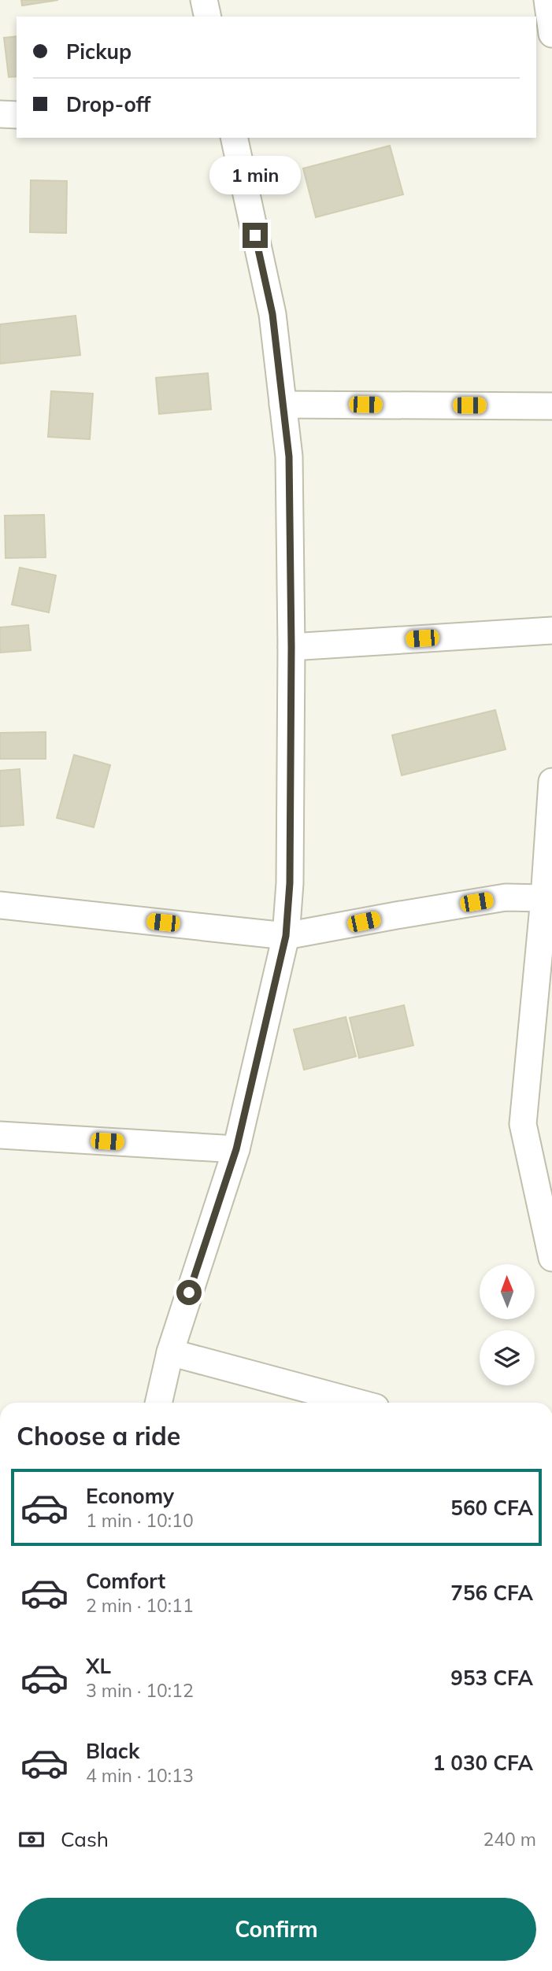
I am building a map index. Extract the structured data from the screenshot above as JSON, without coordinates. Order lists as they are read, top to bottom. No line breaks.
{"north":"top","page":{"banner":["Pickup","Drop-off"],"bubble":"1 min","heading":"Choose a ride","list":[{"name":"Economy","note":"1 min · 10:10","value":"560 CFA"},{"name":"Comfort","note":"2 min · 10:11","value":"756 CFA"},{"name":"XL","note":"3 min · 10:12","value":"953 CFA"},{"name":"Black","note":"4 min · 10:13","value":"1 030 CFA"}],"pay":["Cash","240 m"],"buttons":"Confirm"}}
